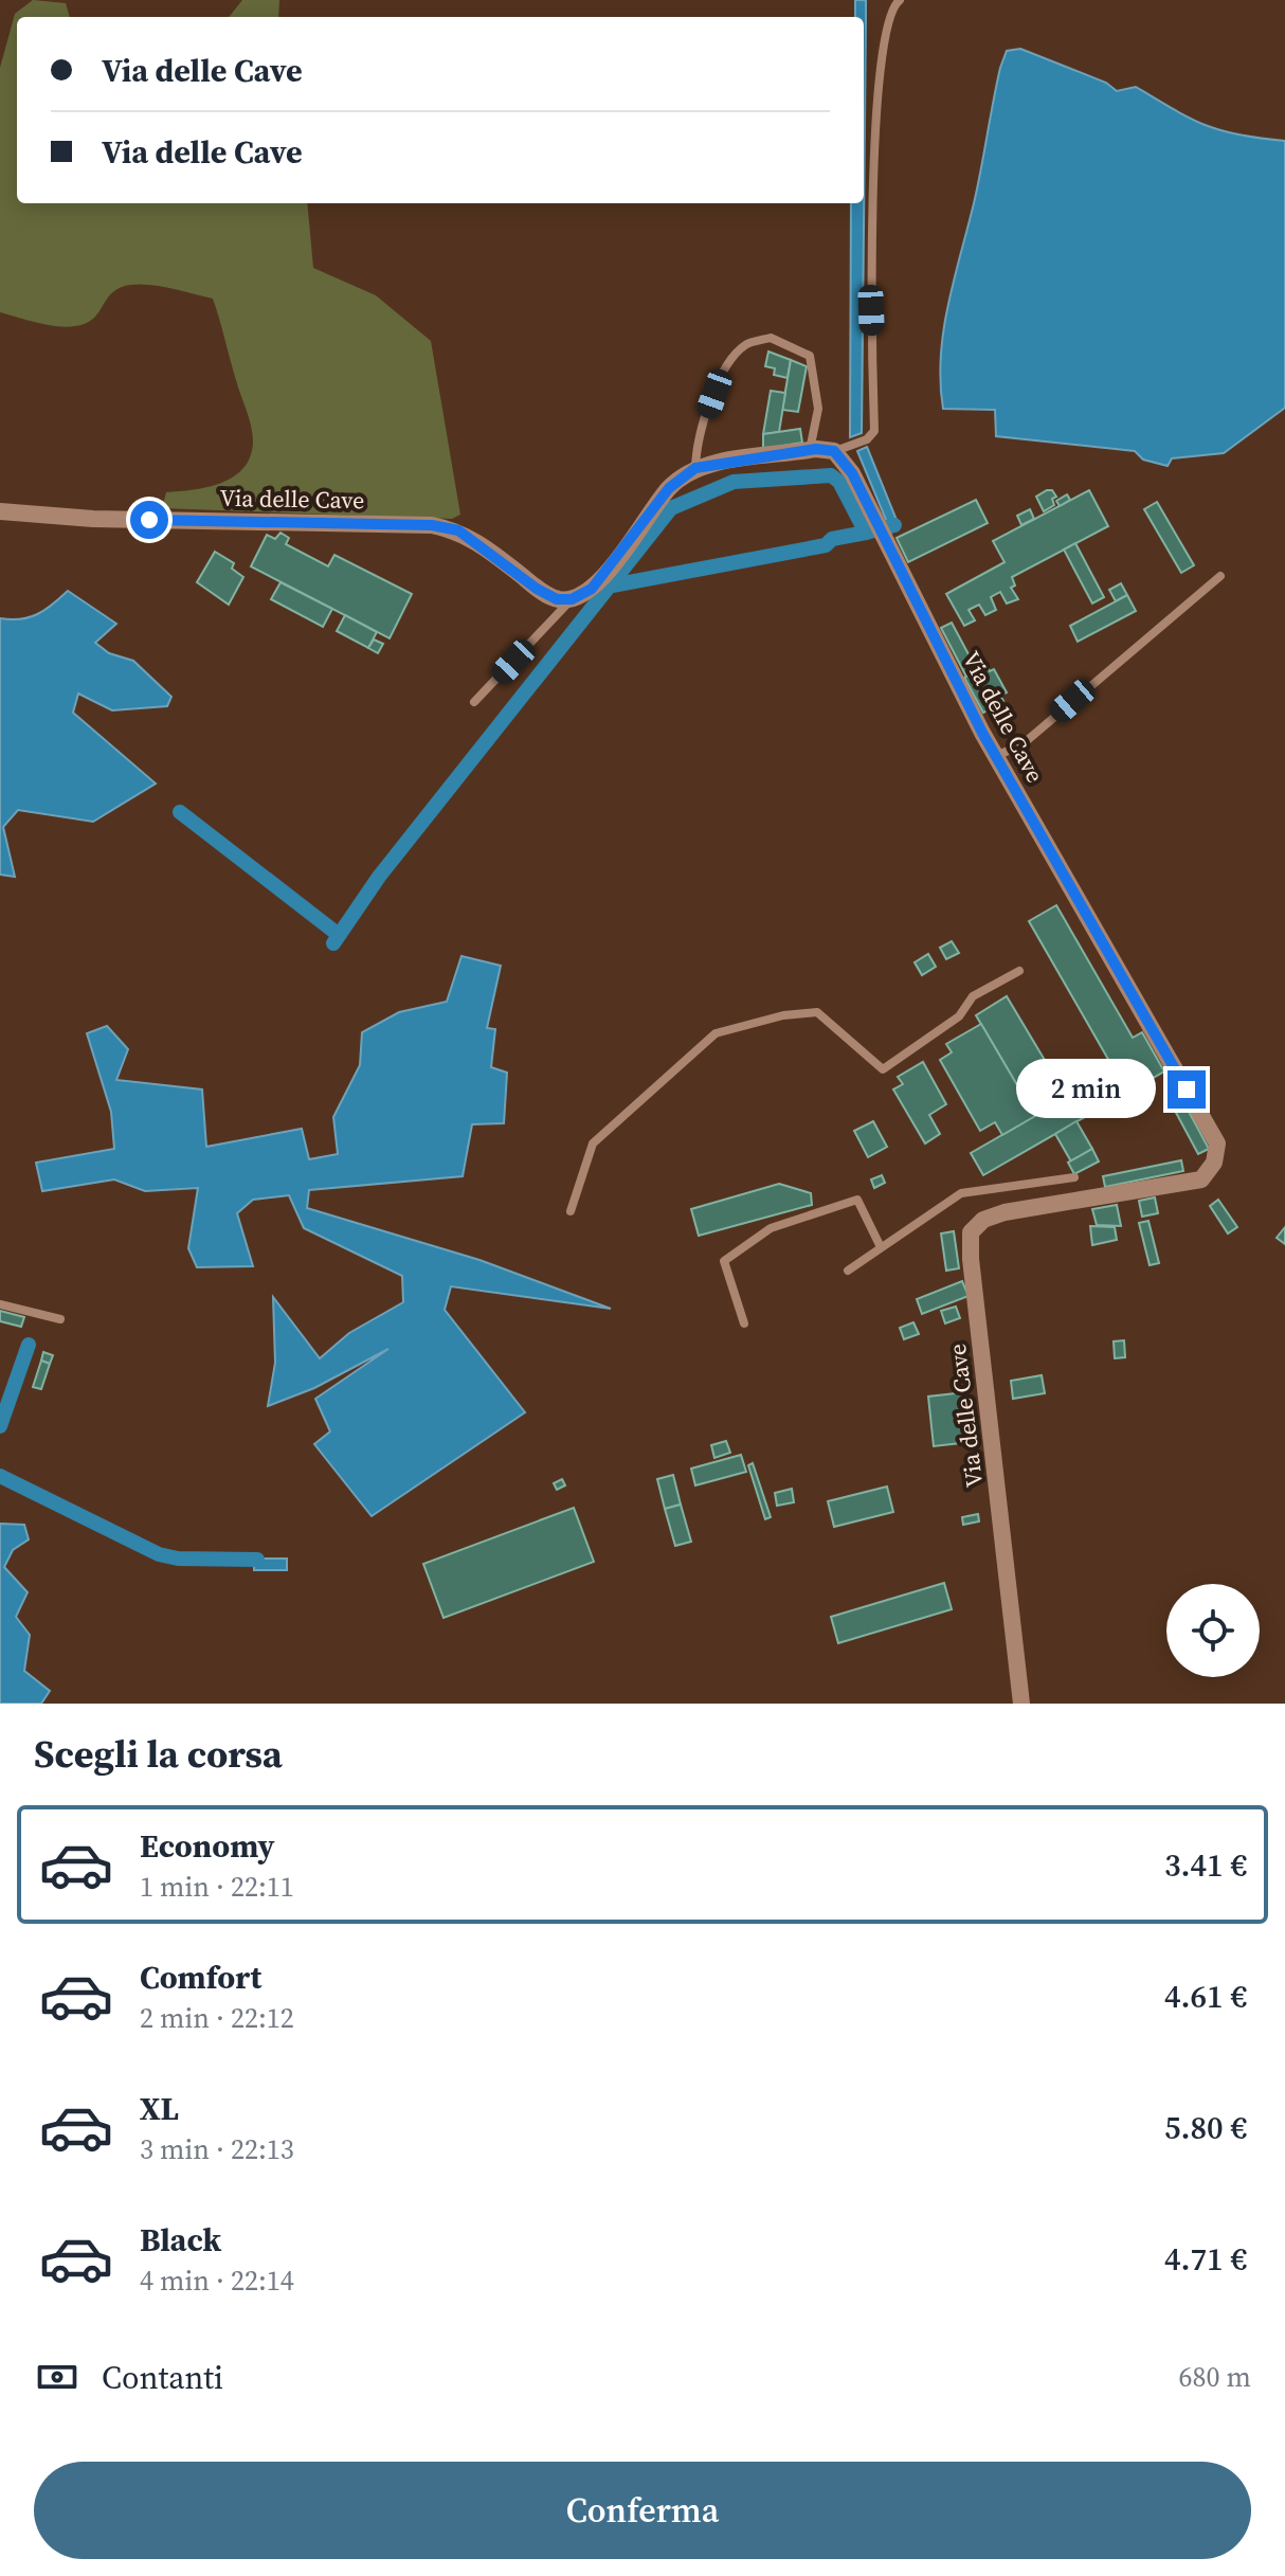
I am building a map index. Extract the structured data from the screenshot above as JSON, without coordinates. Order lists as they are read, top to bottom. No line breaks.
{"streets":{"street":["Via delle Cave"]},"page":{"banner":["Via delle Cave","Via delle Cave"],"bubble":"2 min","heading":"Scegli la corsa","list":[{"name":"Economy","note":"1 min · 22:11","value":"3.41 €"},{"name":"Comfort","note":"2 min · 22:12","value":"4.61 €"},{"name":"XL","note":"3 min · 22:13","value":"5.80 €"},{"name":"Black","note":"4 min · 22:14","value":"4.71 €"}],"pay":["Contanti","680 m"],"buttons":"Conferma"}}
